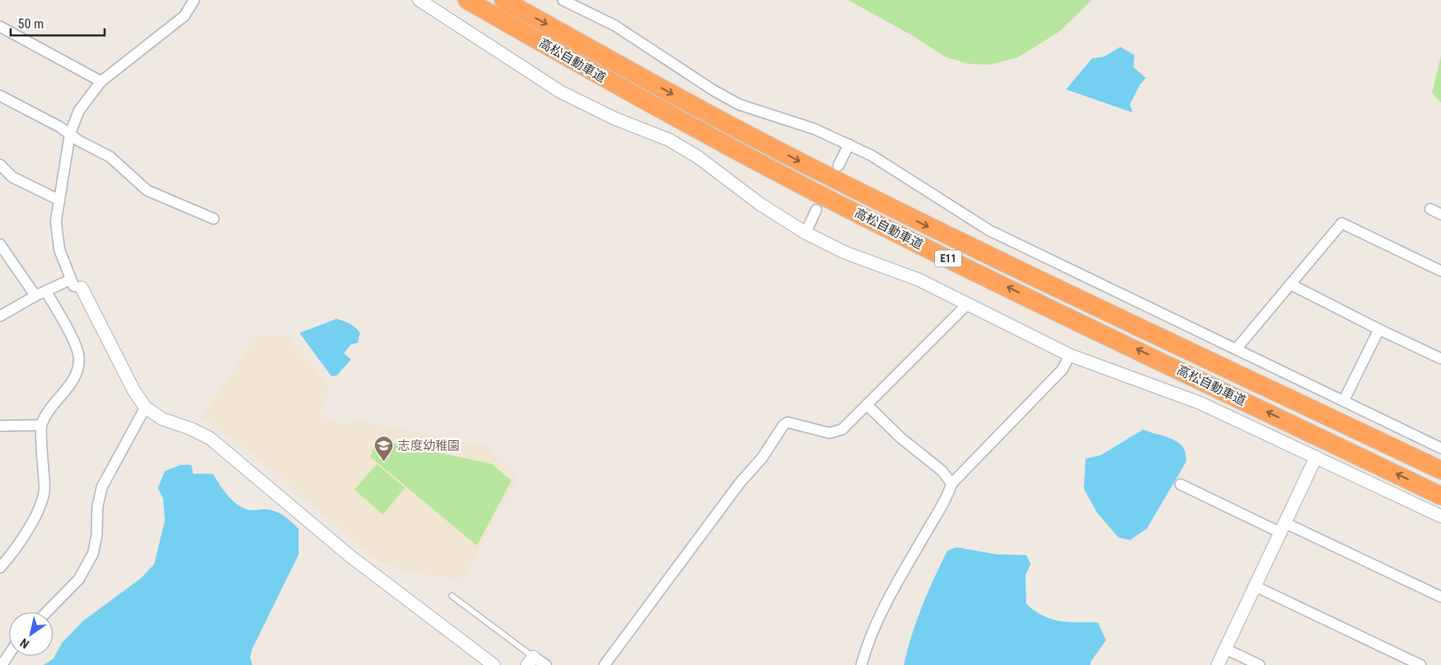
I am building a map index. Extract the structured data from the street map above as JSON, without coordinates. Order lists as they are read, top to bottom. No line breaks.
{"streets":{"highway":["高松自動車道","E11"]},"places":{"school or university":["志度幼稚園"]},"scale_bar":"50 m","north":"bottom left"}
